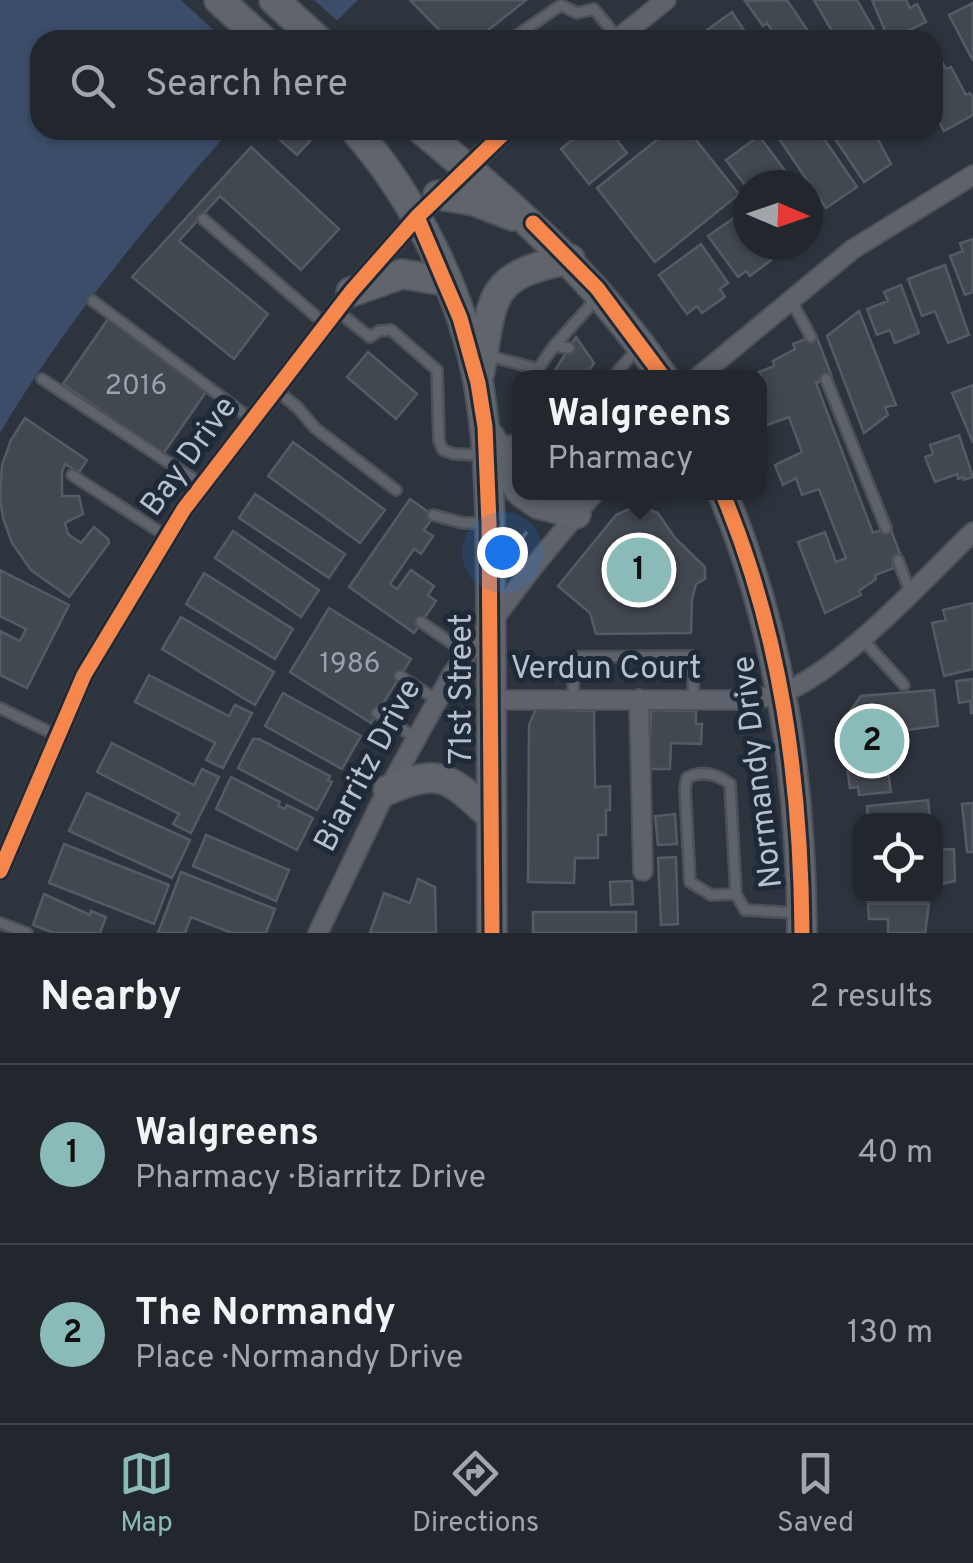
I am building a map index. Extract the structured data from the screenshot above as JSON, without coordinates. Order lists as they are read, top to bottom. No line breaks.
{"streets":{"main road":["71st Street","Normandy Drive"],"street":["Bay Drive","Verdun Court","Biarritz Drive"]},"crossings":[["Bay Drive","71st Street"],["Verdun Court","71st Street"],["Verdun Court","Normandy Drive"],["71st Street","Biarritz Drive"]],"house_numbers":["2016","1986"],"north":"right","page":{"search":"Search here","popup":["Walgreens","Pharmacy"],"pins":["1","2"],"heading":["Nearby","2 results"],"list":[{"mark":"1","name":"Walgreens","note":"Pharmacy · Biarritz Drive","value":"40 m"},{"mark":"2","name":"The Normandy","note":"Place · Normandy Drive","value":"130 m"}],"nav":["Map","Directions","Saved"]}}
